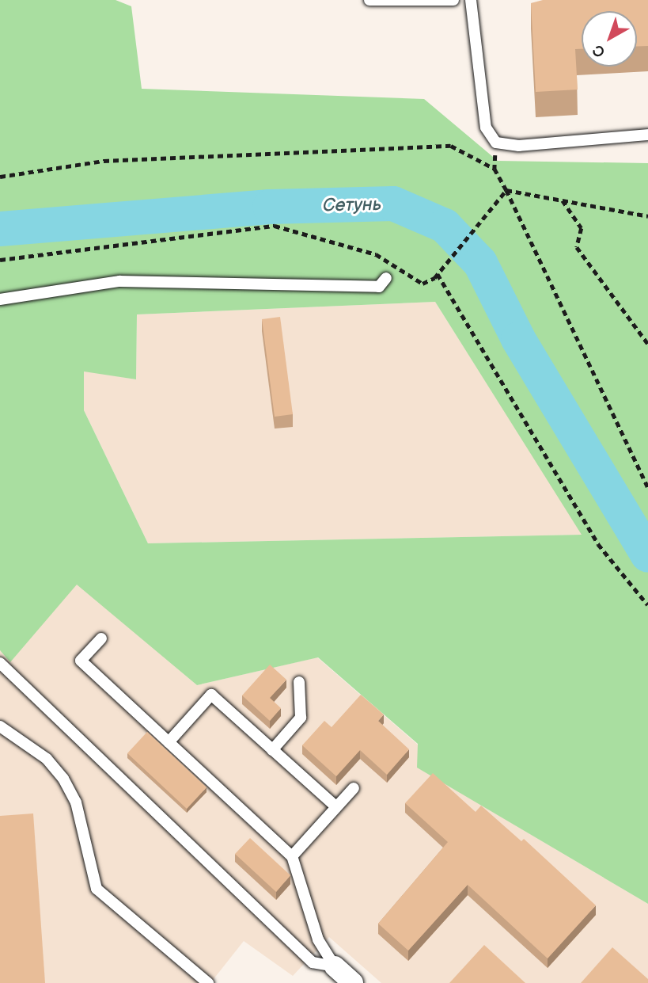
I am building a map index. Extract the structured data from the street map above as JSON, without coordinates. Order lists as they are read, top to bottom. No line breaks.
{"water":["Сетунь"],"north":"bottom left"}
